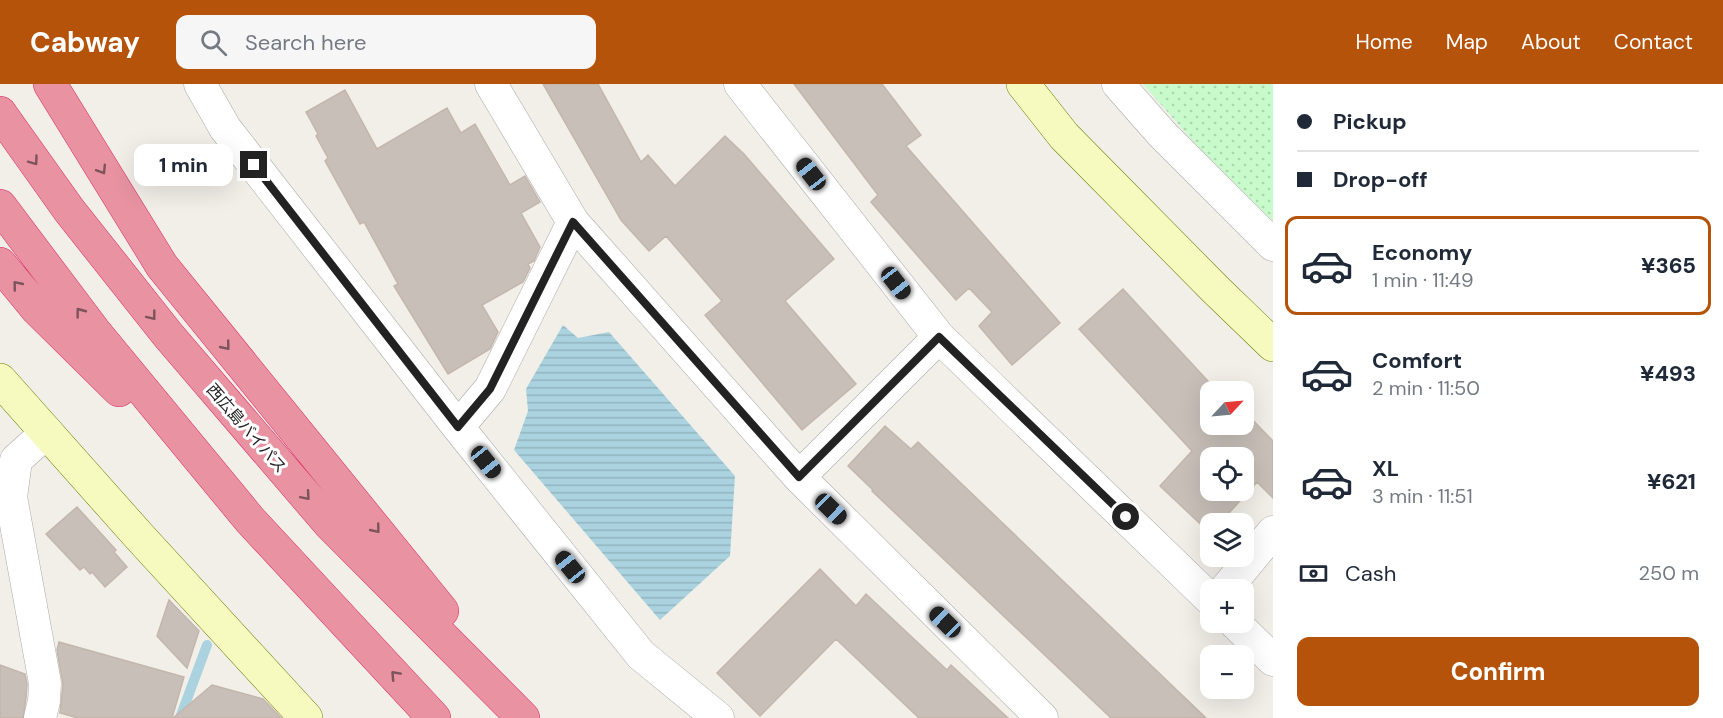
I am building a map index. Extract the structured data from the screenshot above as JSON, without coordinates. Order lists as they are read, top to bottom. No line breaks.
{"streets":{"highway":["西広島バイパス"]},"north":"top right","page":{"header":"Cabway","search":"Search here","nav":["Home","Map","About","Contact"],"banner":["Pickup","Drop-off"],"bubble":"1 min","list":[{"name":"Economy","note":"1 min · 11:49","value":"¥365"},{"name":"Comfort","note":"2 min · 11:50","value":"¥493"},{"name":"XL","note":"3 min · 11:51","value":"¥621"}],"map_buttons":["+","−"],"pay":["Cash","250 m"],"buttons":"Confirm"}}
